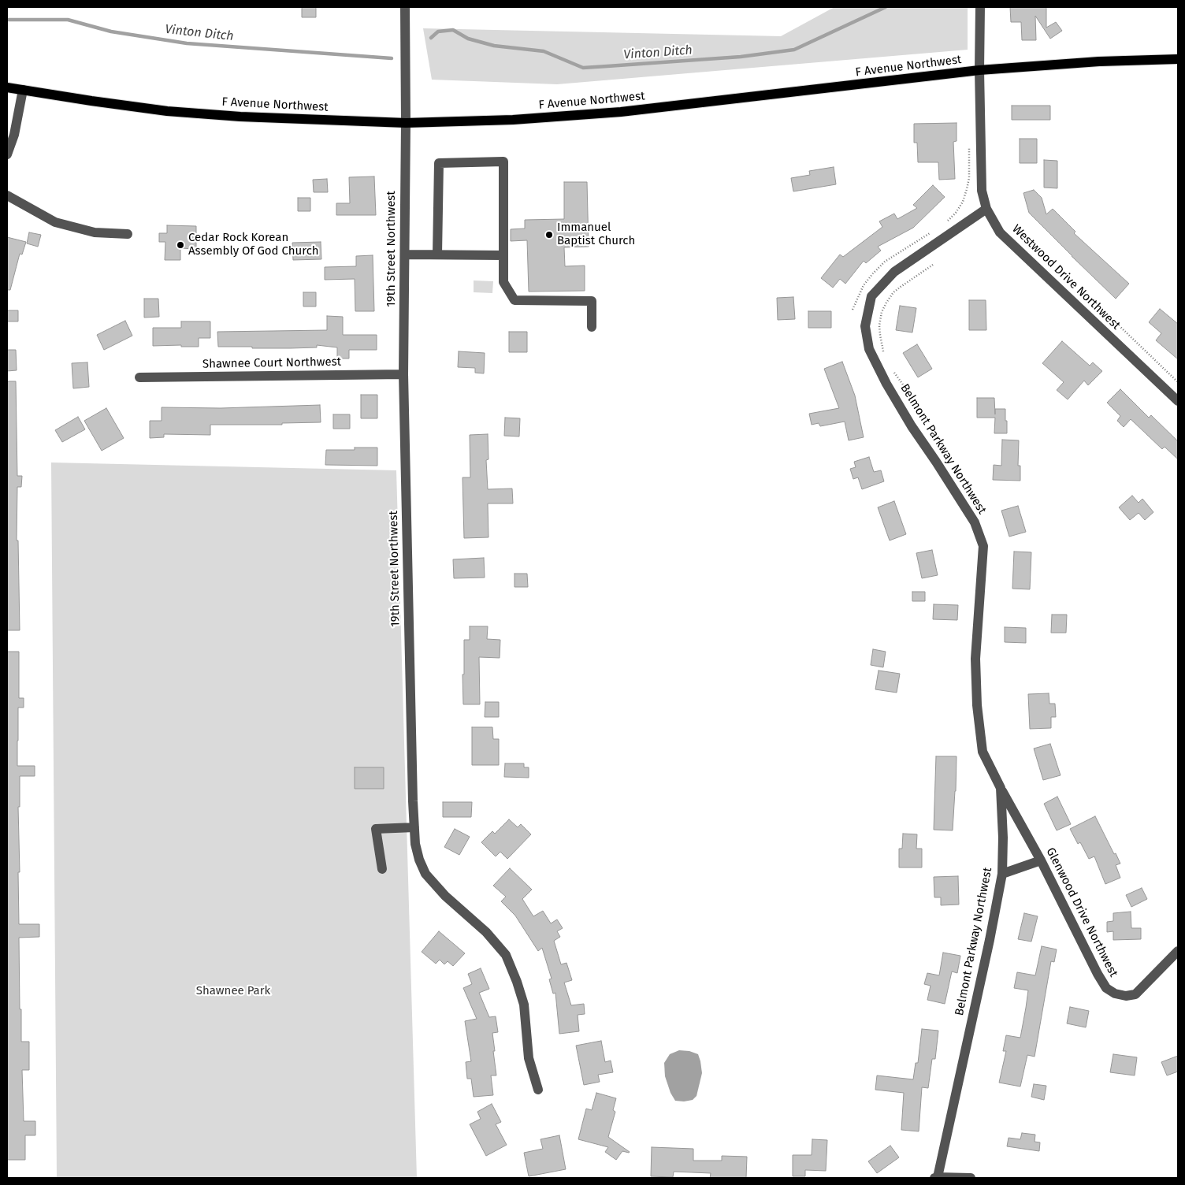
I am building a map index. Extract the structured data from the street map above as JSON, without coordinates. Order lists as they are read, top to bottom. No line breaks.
{"streets":{"main road":["F Avenue Northwest"],"street":["19th Street Northwest","Westwood Drive Northwest","Shawnee Court Northwest","Belmont Parkway Northwest","Glenwood Drive Northwest"]},"crossings":[["F Avenue Northwest","19th Street Northwest"],["F Avenue Northwest","Westwood Drive Northwest"],["19th Street Northwest","Shawnee Court Northwest"],["Westwood Drive Northwest","Belmont Parkway Northwest"],["Belmont Parkway Northwest","Glenwood Drive Northwest"]],"water":["Vinton Ditch"],"parks":["Shawnee Park"],"places":["Immanuel Baptist Church","Cedar Rock Korean Assembly Of God Church"]}
